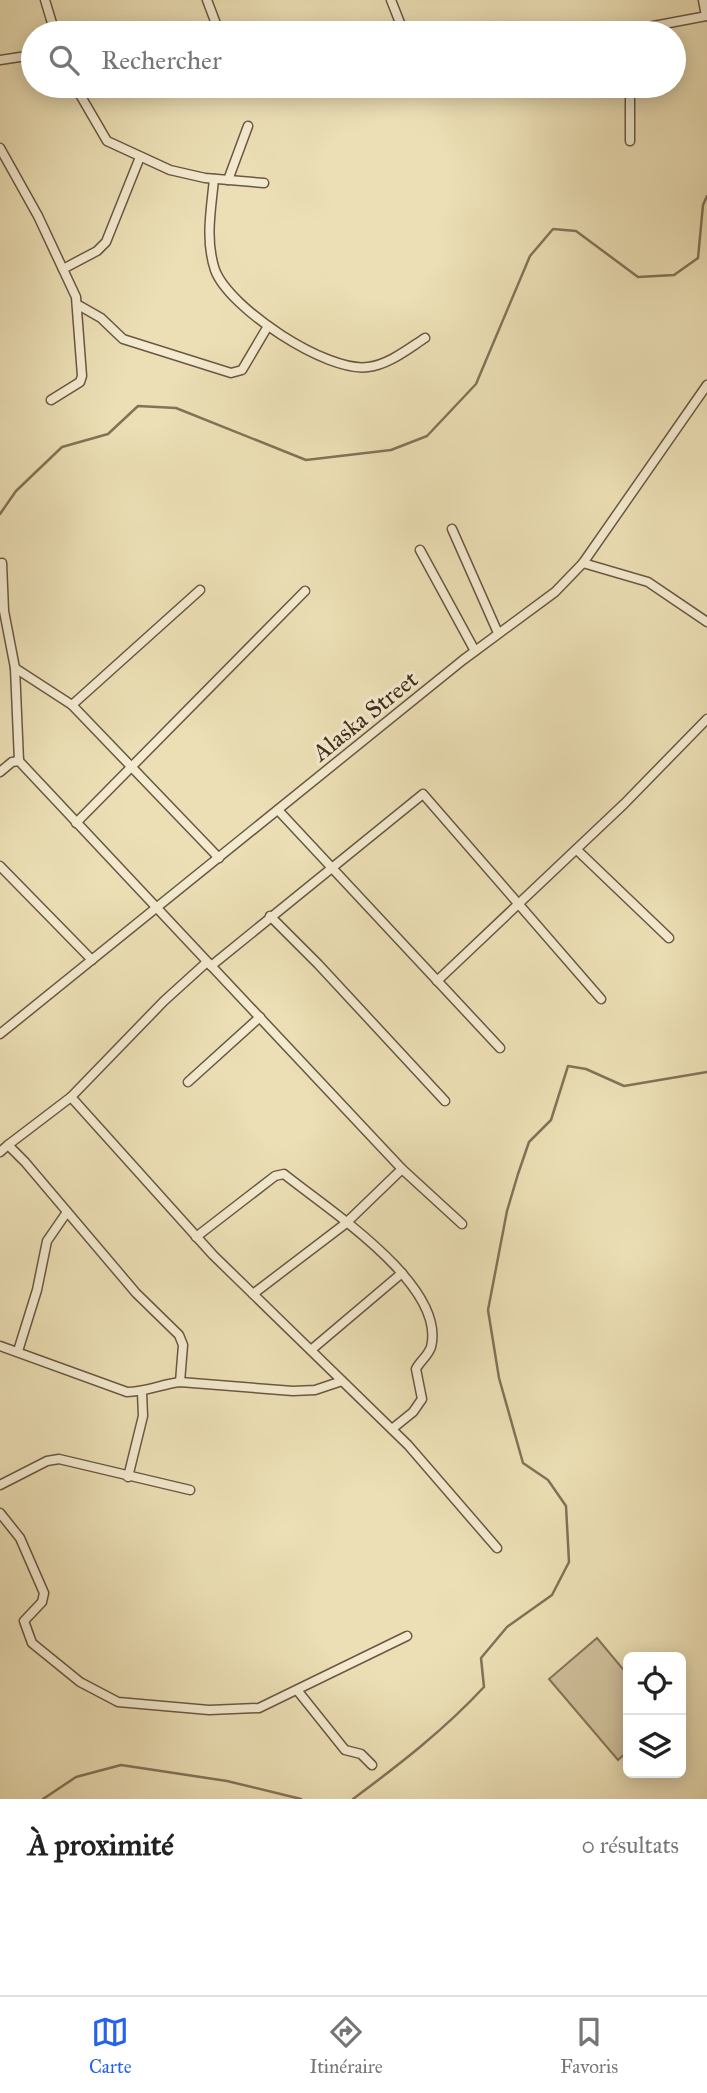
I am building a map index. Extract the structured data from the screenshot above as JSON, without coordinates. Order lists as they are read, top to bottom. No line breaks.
{"streets":{"street":["Alaska Street"]},"page":{"search":"Rechercher","heading":["À proximité","0 résultats"],"nav":["Carte","Itinéraire","Favoris"]}}
